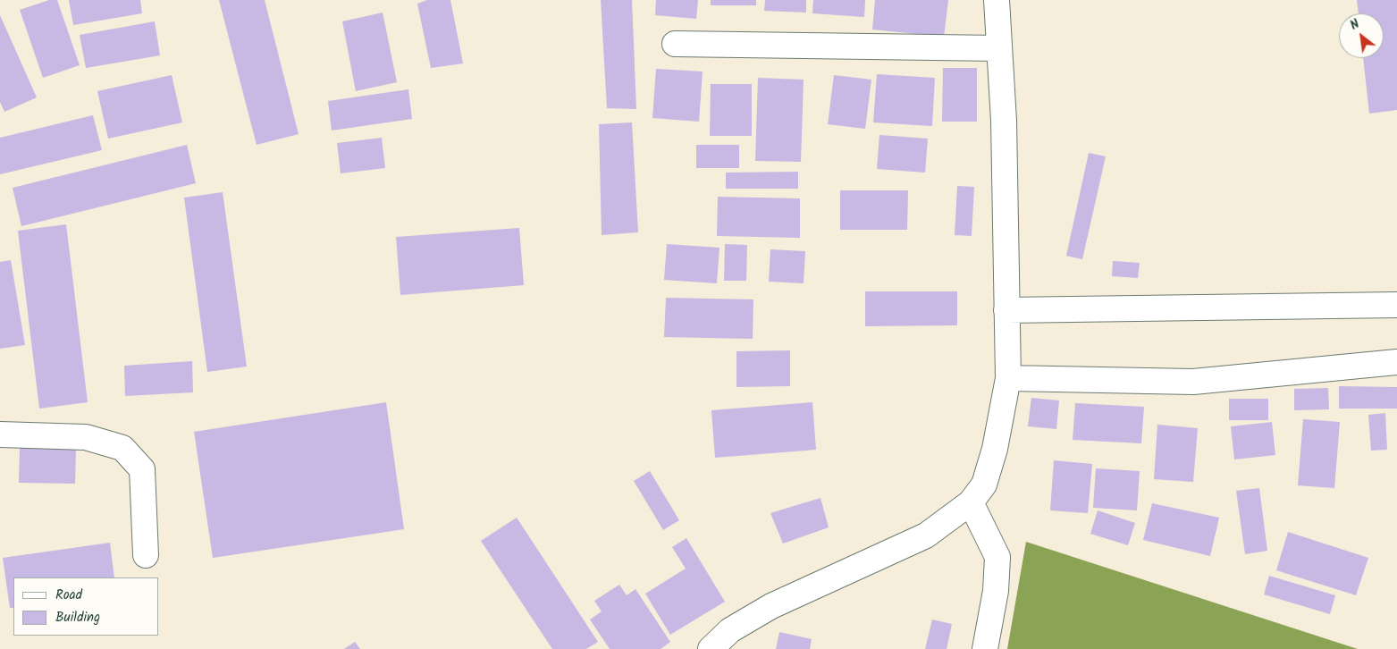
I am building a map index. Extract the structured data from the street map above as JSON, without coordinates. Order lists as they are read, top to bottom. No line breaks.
{"legend":["Road","Building"],"north":"top left"}
